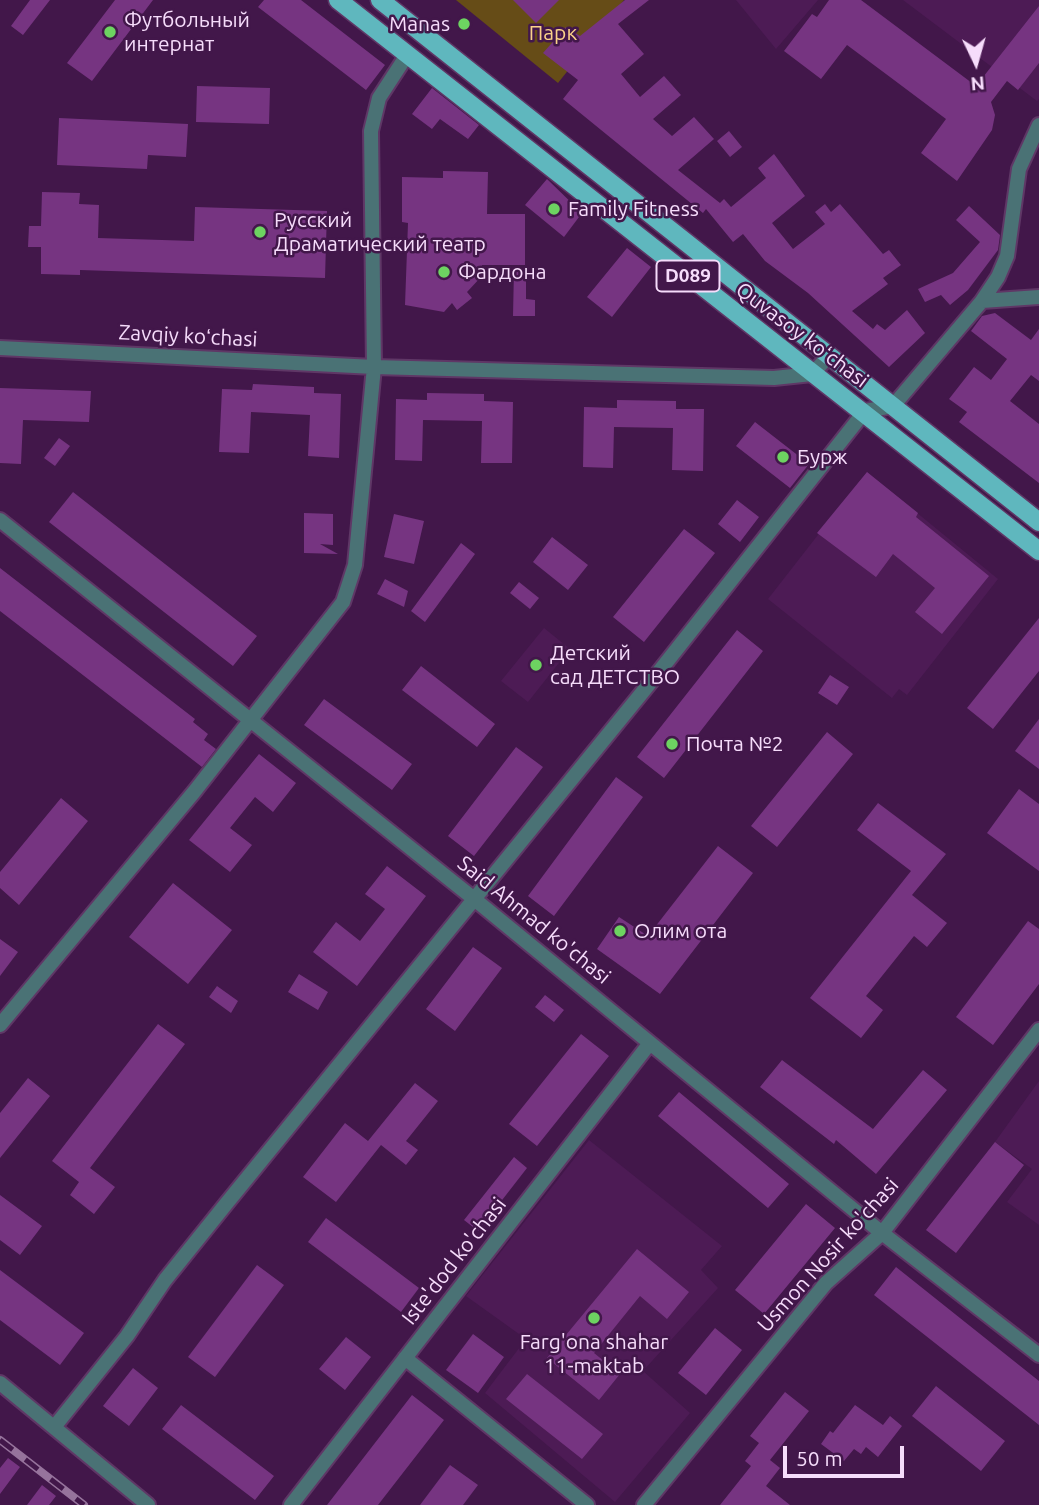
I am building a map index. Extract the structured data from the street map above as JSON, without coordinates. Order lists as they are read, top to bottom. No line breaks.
{"streets":{"main road":["D089","Quvasoy koʻchasi"],"street":["Zavqiy koʻchasi","Said Ahmad ko'chasi","Usmon Nosir ko'chasi","Iste'dod ko'chasi"]},"crossings":[["Quvasoy koʻchasi","Zavqiy koʻchasi"],["Said Ahmad ko'chasi","Usmon Nosir ko'chasi"],["Said Ahmad ko'chasi","Iste'dod ko'chasi"]],"parks":["Парк"],"places":["Manas","Футбольный интернат","Family Fitness","Русский Драматический театр","Фардона","Бурж","Детский сад ДЕТСТВО","Почта №2","Олим ота","Farg'ona shahar 11-maktab"],"scale_bar":"50 m","north":"bottom"}
